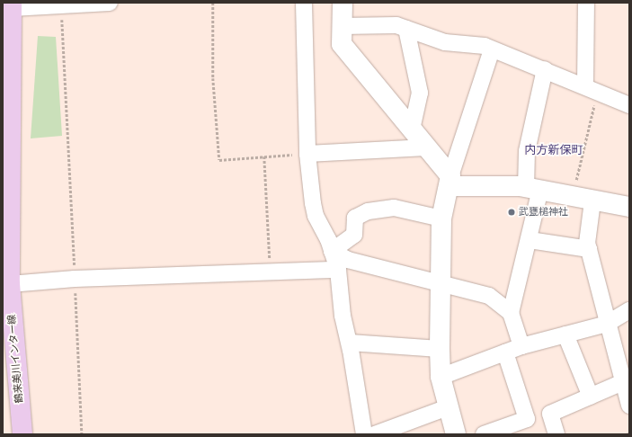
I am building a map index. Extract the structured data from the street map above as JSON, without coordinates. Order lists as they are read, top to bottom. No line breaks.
{"streets":{"main road":["鶴来美川インター線"]},"districts":["内方新保町"],"places":["武甕槌神社"]}
